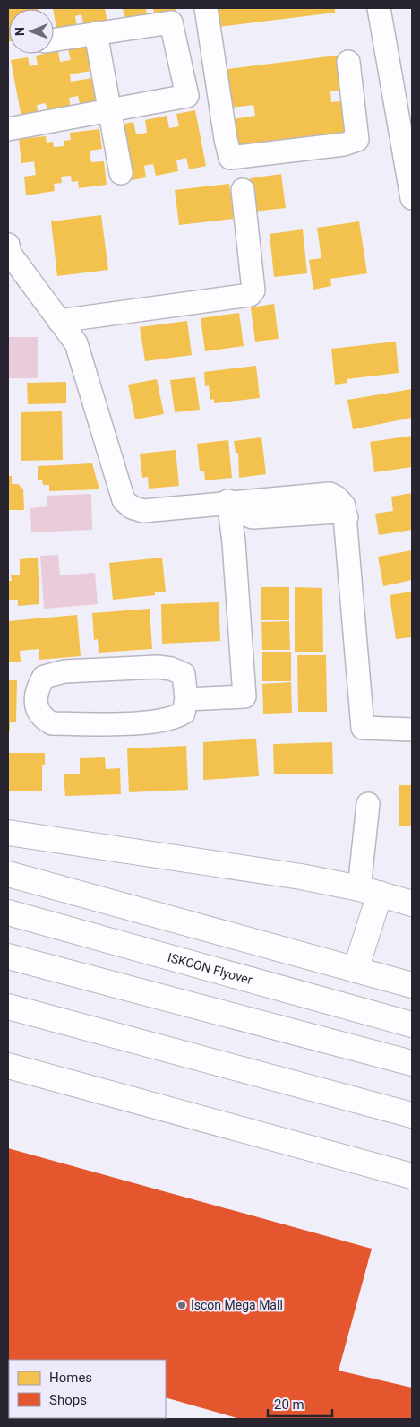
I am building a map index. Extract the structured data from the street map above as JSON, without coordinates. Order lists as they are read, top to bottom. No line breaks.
{"streets":{"main road":["ISKCON Flyover"]},"places":["Iscon Mega Mall"],"legend":["Homes","Shops"],"scale_bar":"20 m","north":"left"}
